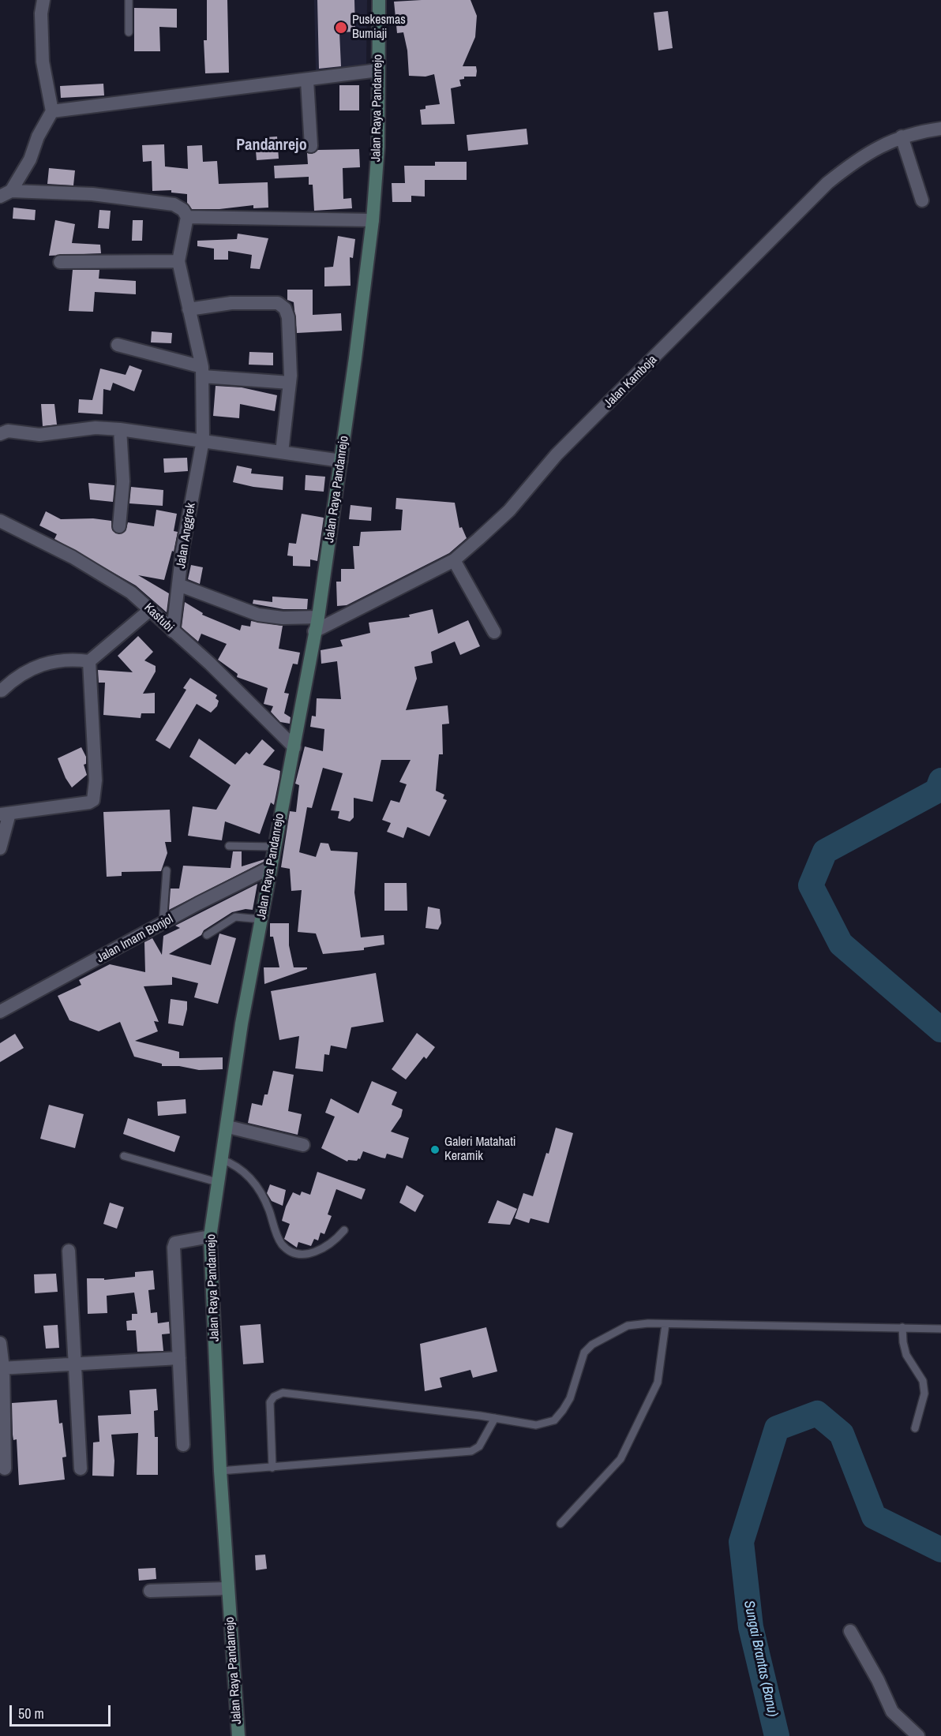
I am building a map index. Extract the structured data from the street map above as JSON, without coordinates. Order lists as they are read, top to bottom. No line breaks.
{"streets":{"main road":["Jalan Raya Pandanrejo"],"street":["Jalan Kamboja","Jalan Anggrek","Kastubi","Jalan Imam Bonjol"]},"crossings":[["Jalan Raya Pandanrejo","Jalan Kamboja"],["Jalan Raya Pandanrejo","Kastubi"],["Jalan Raya Pandanrejo","Jalan Imam Bonjol"],["Jalan Anggrek","Kastubi"]],"districts":["Pandanrejo"],"water":["Sungai Brantas (Banu)"],"places":["Puskesmas Bumiaji","Galeri Matahati Keramik"],"scale_bar":"50 m"}
